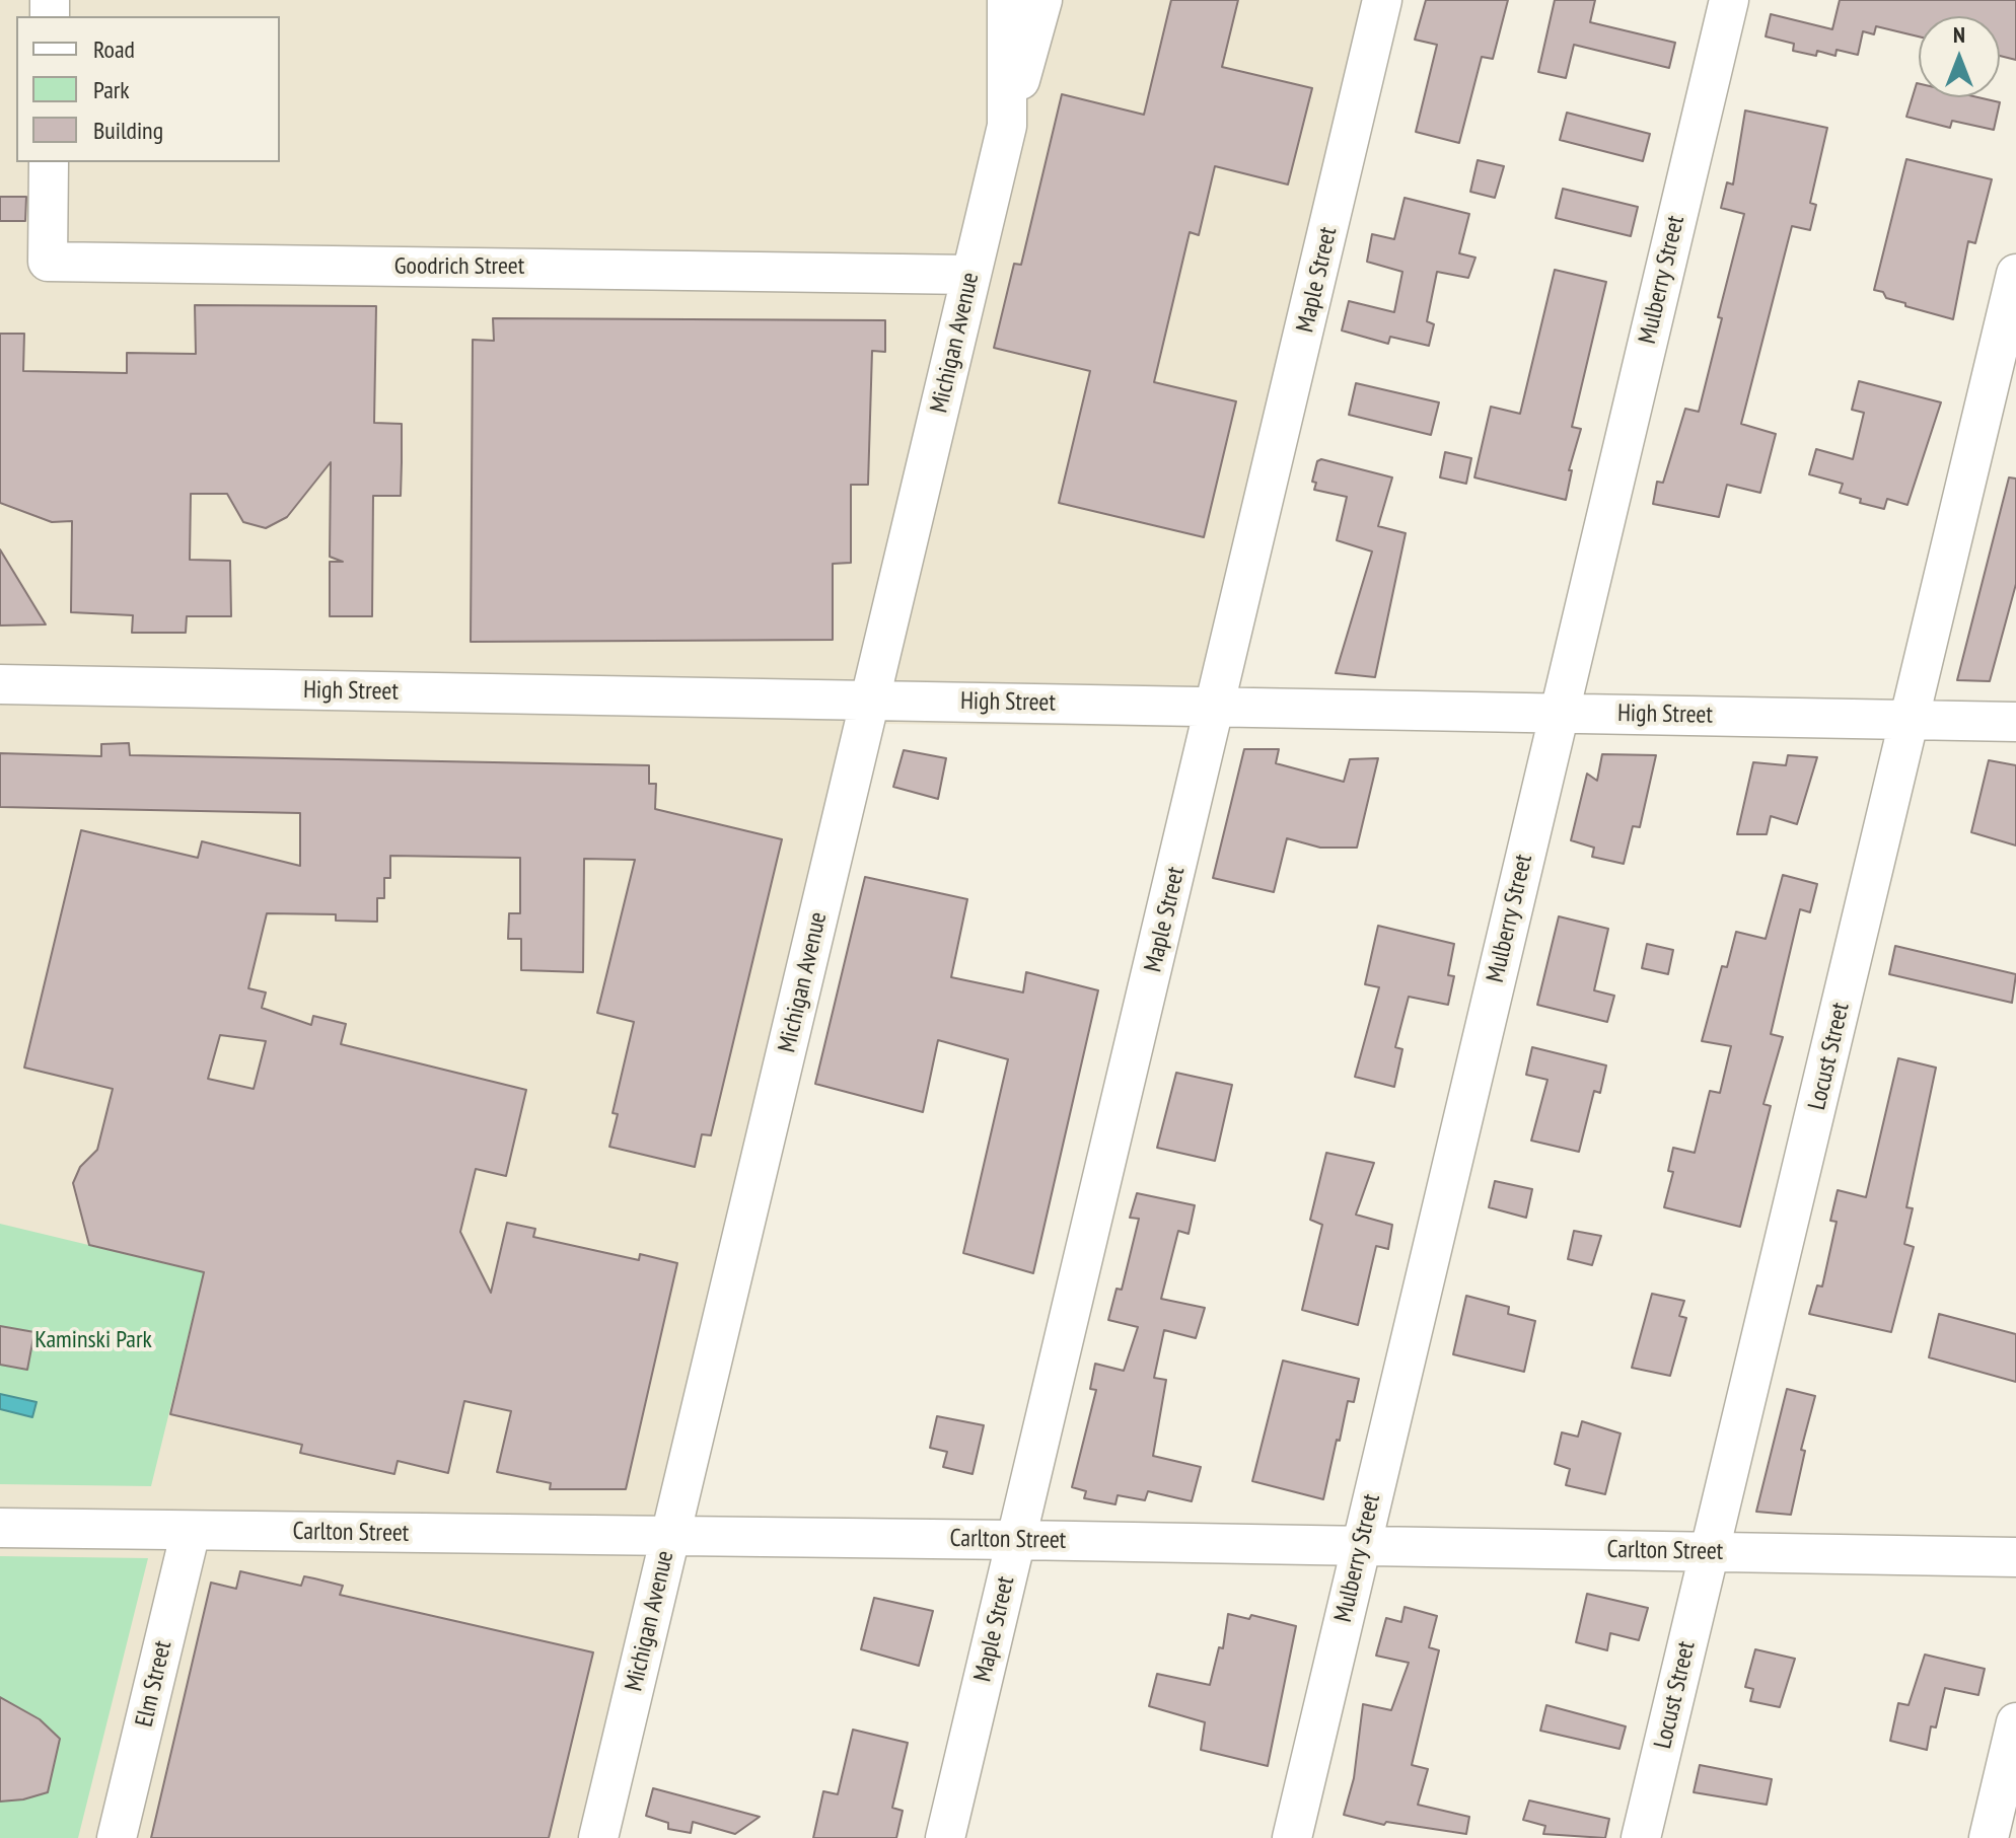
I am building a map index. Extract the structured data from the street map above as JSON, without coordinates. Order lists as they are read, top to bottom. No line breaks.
{"streets":{"street":["Goodrich Street","Maple Street","Mulberry Street","Michigan Avenue","High Street","Locust Street","Carlton Street","Elm Street"]},"crossings":[["Goodrich Street","Michigan Avenue"],["Maple Street","High Street"],["Maple Street","Carlton Street"],["Mulberry Street","High Street"],["Mulberry Street","Carlton Street"],["Michigan Avenue","High Street"],["Michigan Avenue","Carlton Street"],["High Street","Locust Street"],["Locust Street","Carlton Street"],["Carlton Street","Elm Street"]],"parks":["Kaminski Park"],"legend":["Road","Park","Building"],"north":"top"}
